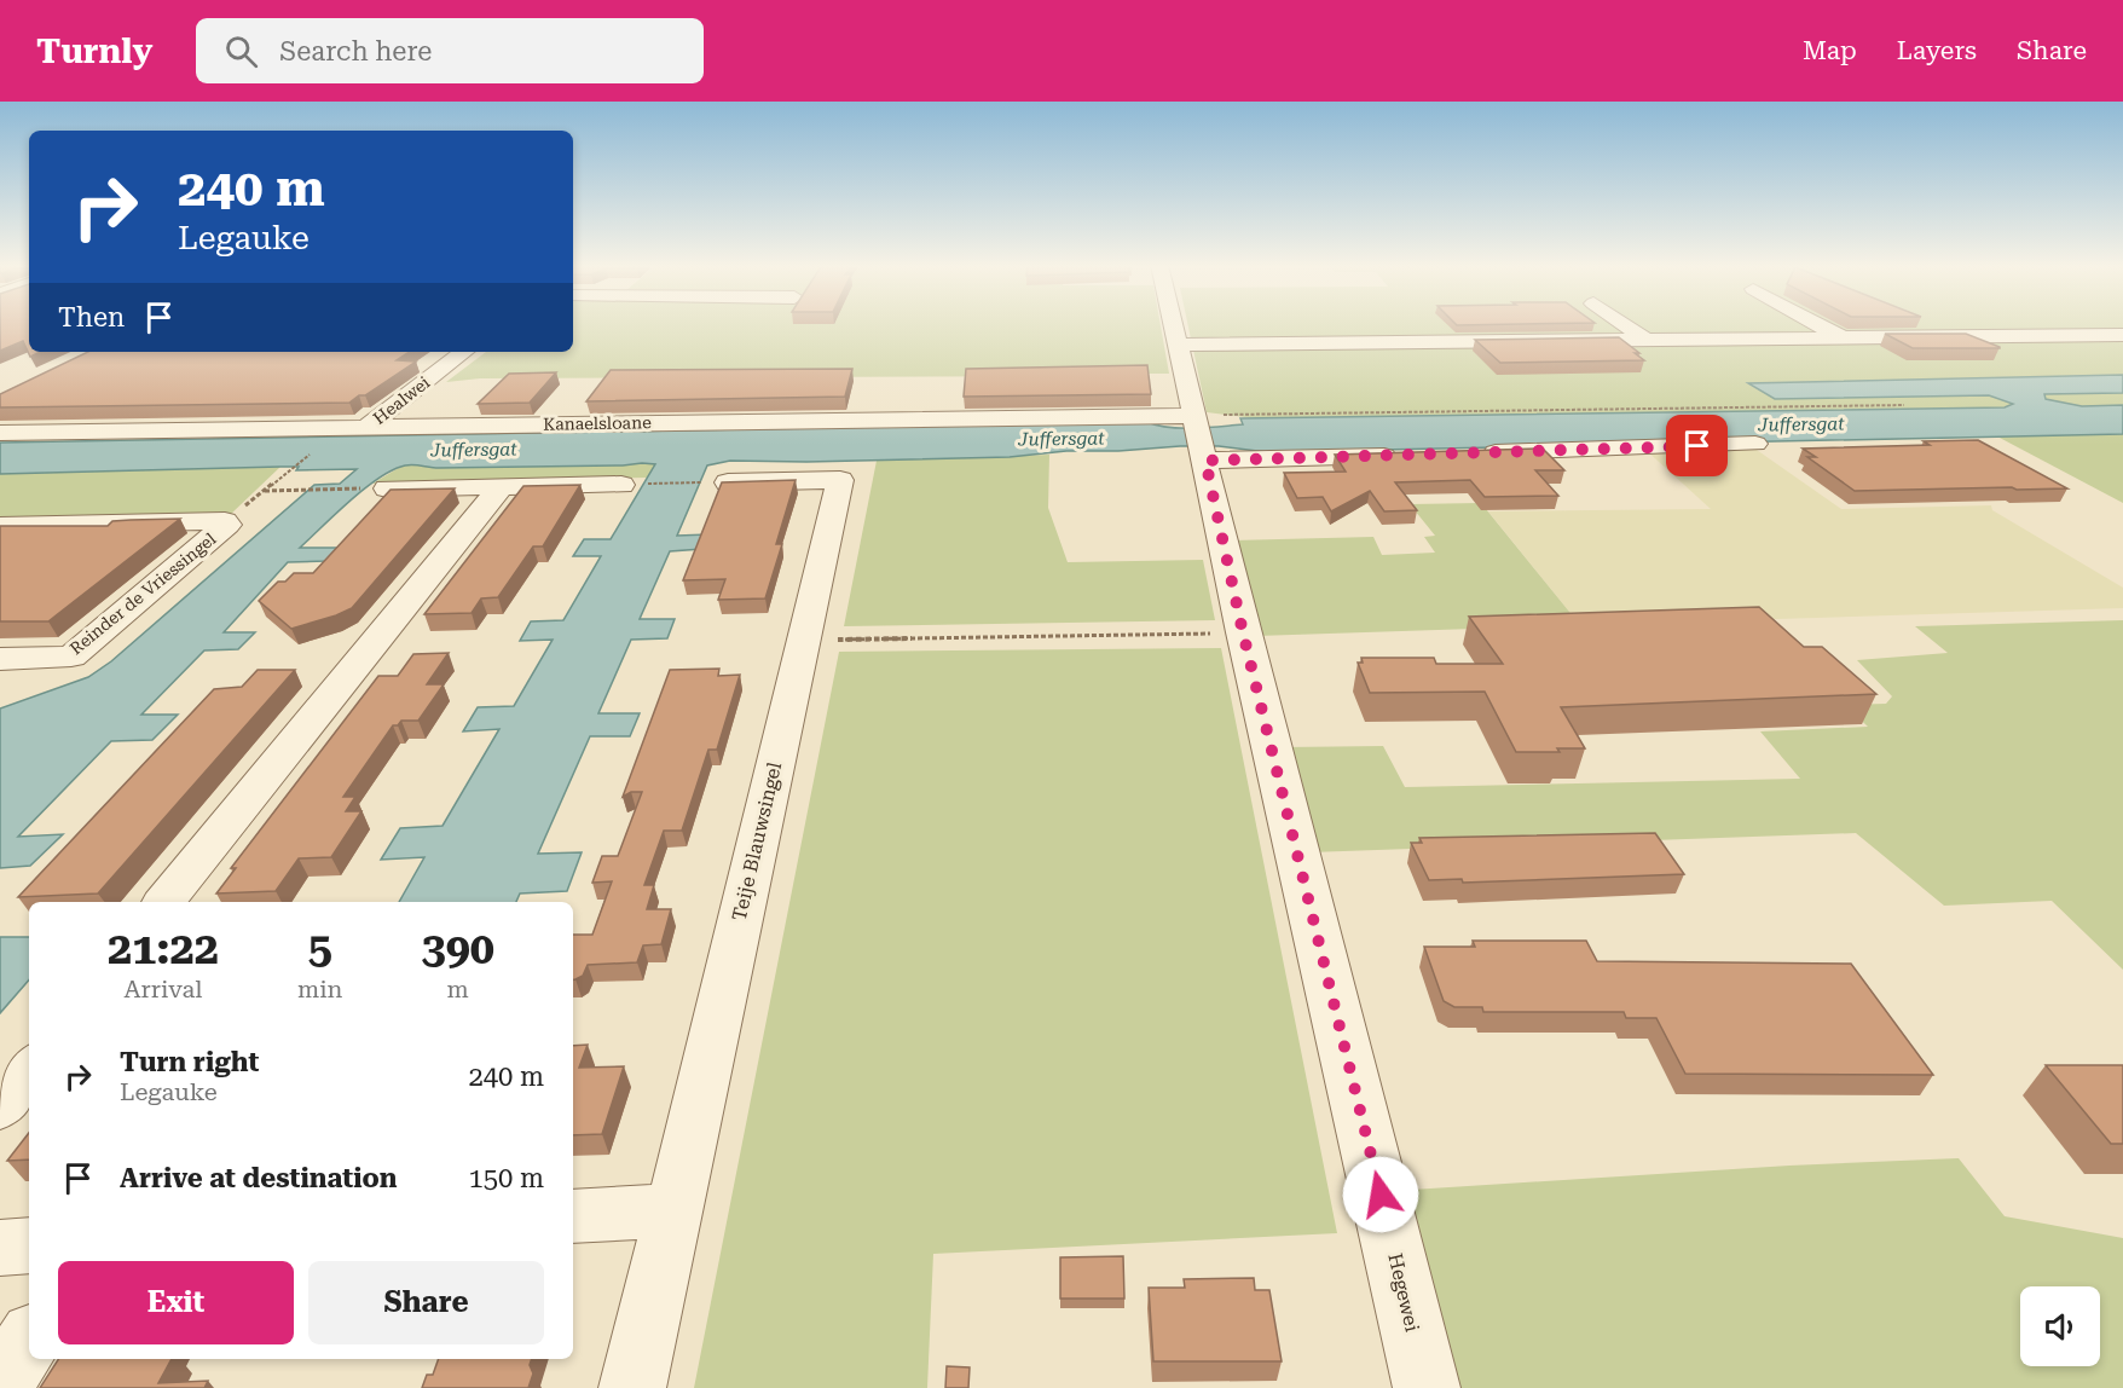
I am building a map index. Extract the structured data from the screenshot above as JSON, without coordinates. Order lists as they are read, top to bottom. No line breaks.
{"streets":{"street":["Healwei","Kanaelsloane","Reinder de Vriessingel","Teije Blauwsingel","Hegewei"]},"crossings":[["Healwei","Kanaelsloane"],["Kanaelsloane","Hegewei"]],"water":["Juffersgat"],"page":{"header":"Turnly","search":"Search here","nav":["Map","Layers","Share"],"turn":["240 m","Legauke"],"then":"Then","eta":["21:22","Arrival","5","min","390","m"],"list":[{"name":"Turn right","note":"Legauke","value":"240 m"},{"name":"Arrive at destination","value":"150 m"}],"buttons":["Exit","Share"]}}
